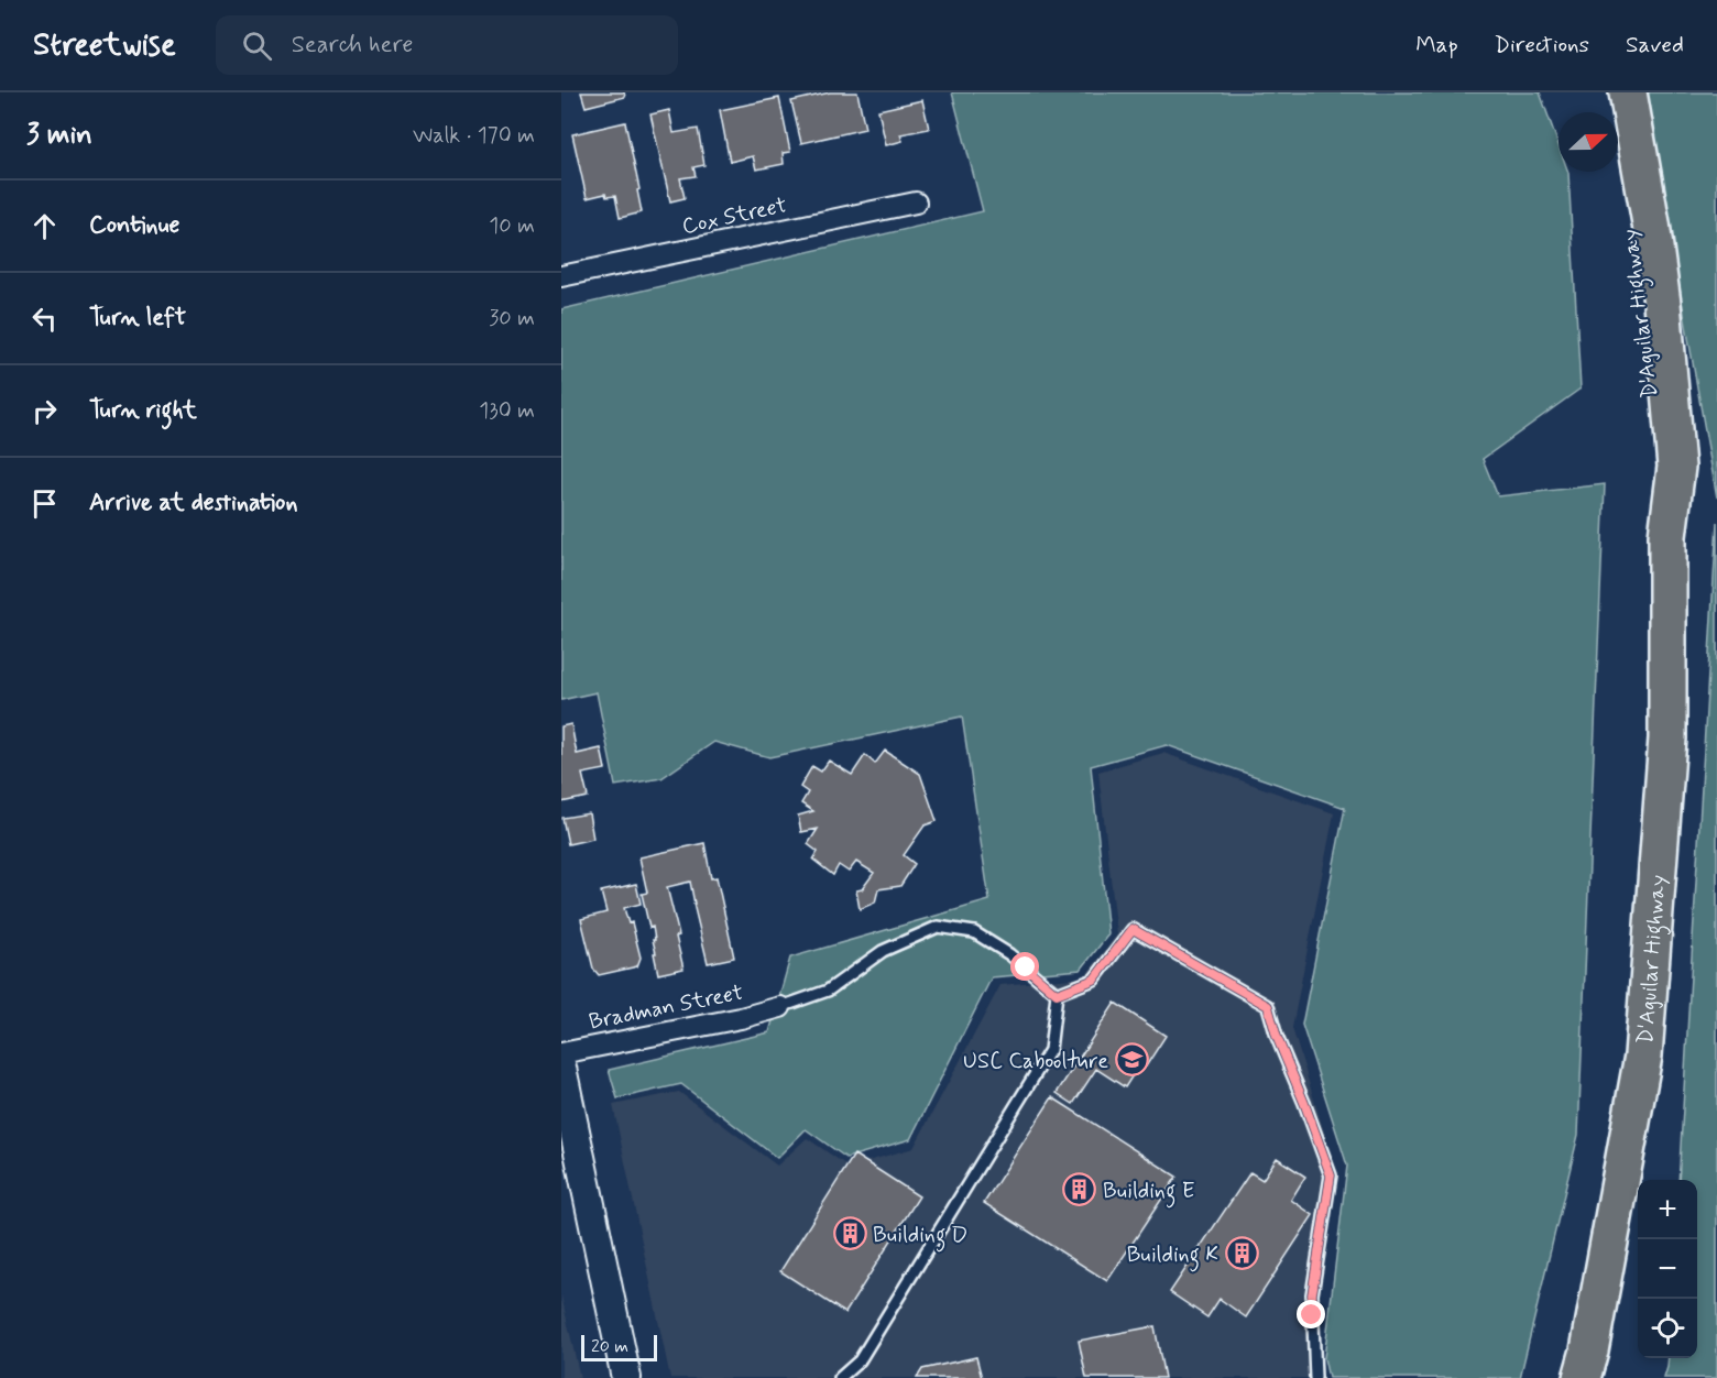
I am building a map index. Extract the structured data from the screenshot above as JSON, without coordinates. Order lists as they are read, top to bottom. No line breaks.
{"streets":{"highway":["D'Aguilar Highway"],"street":["Cox Street","Bradman Street"]},"places":{"school or university":["USC Caboolture"],"building":["Building E","Building D","Building K"]},"scale_bar":"20 m","north":"right","page":{"header":"Streetwise","search":"Search here","nav":["Map","Directions","Saved"],"heading":["3 min","Walk · 170 m"],"list":[["Continue","10 m"],["Turn left","30 m"],["Turn right","130 m"],"Arrive at destination"],"map_buttons":["+","−"],"scale":"20 m"}}
